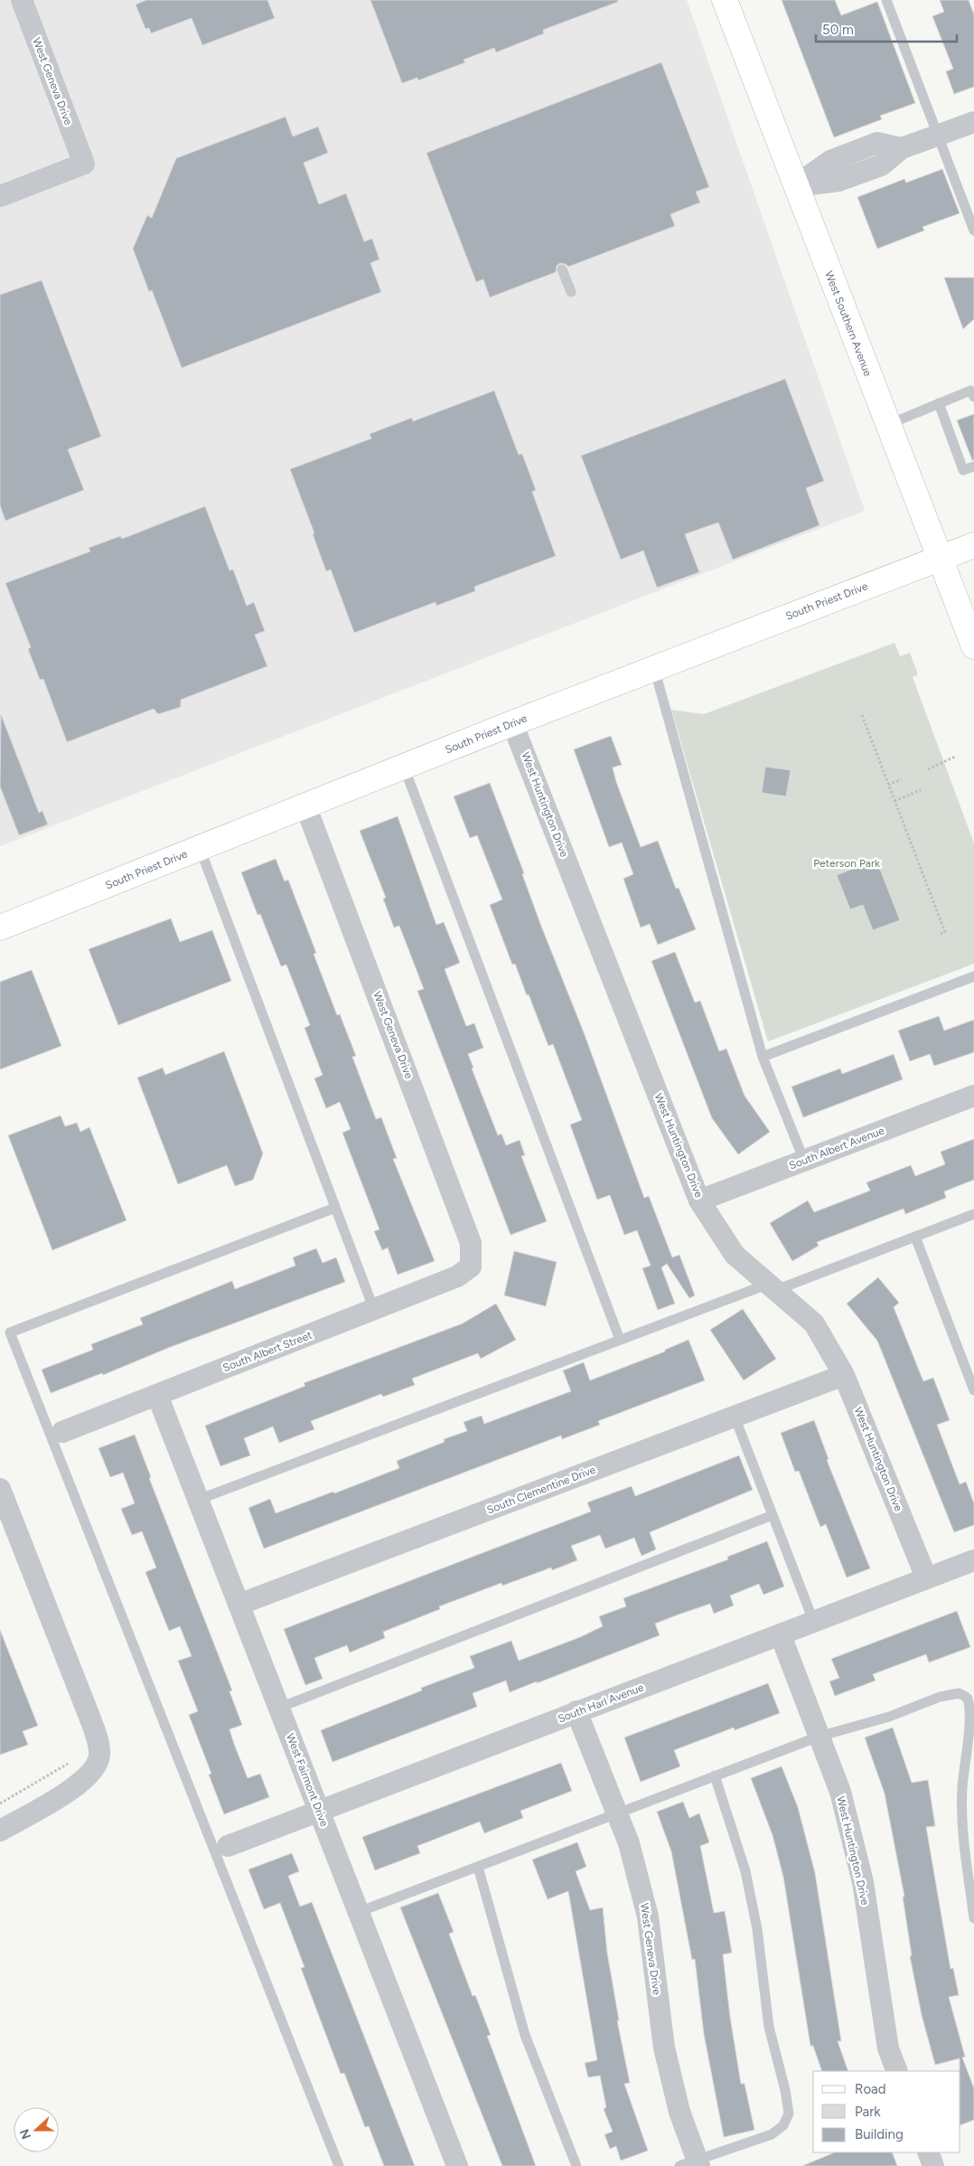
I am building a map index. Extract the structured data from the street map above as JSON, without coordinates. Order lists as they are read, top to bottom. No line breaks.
{"streets":{"main road":["West Southern Avenue","South Priest Drive"],"street":["West Geneva Drive","West Huntington Drive","South Albert Avenue","South Albert Street","South Clementine Drive","South Harl Avenue","West Fairmont Drive"]},"crossings":[["West Geneva Drive","South Priest Drive"],["West Geneva Drive","South Albert Street"],["West Geneva Drive","South Harl Avenue"],["West Southern Avenue","South Priest Drive"],["South Priest Drive","West Huntington Drive"],["West Huntington Drive","South Albert Avenue"],["West Huntington Drive","South Clementine Drive"],["West Huntington Drive","South Harl Avenue"],["South Albert Street","West Fairmont Drive"],["South Clementine Drive","West Fairmont Drive"],["South Harl Avenue","West Fairmont Drive"]],"parks":["Peterson Park"],"legend":["Road","Park","Building"],"scale_bar":"50 m","north":"left"}
